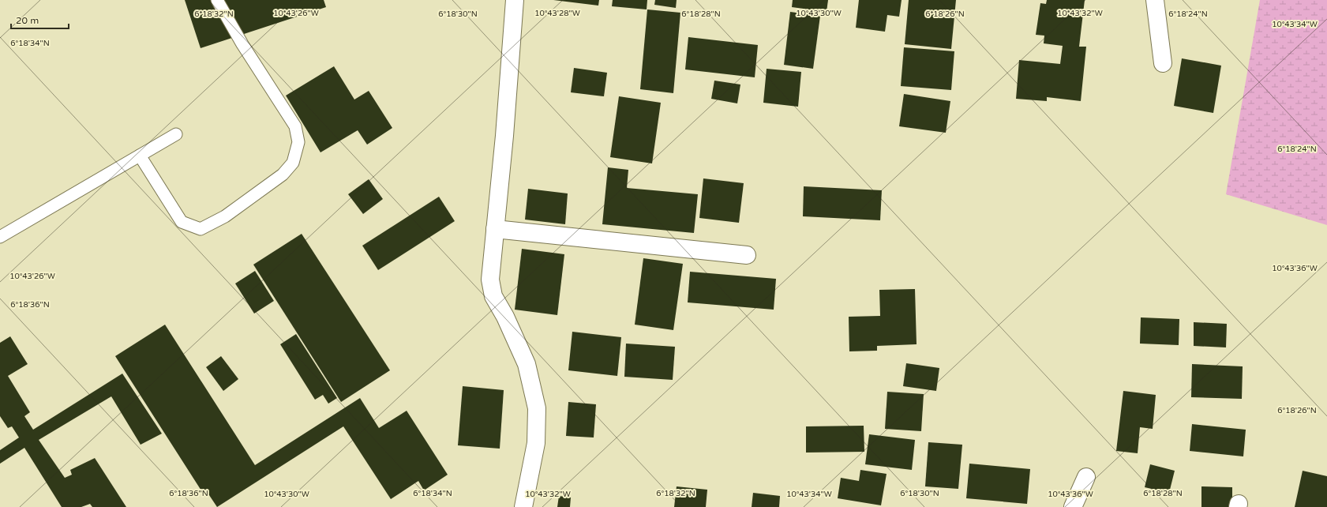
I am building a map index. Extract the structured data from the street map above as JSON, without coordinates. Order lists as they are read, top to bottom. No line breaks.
{"scale_bar":"20 m","coordinates":["10°43'26\"W","10°43'28\"W","10°43'30\"W","10°43'32\"W","6°18'32\"N","6°18'30\"N","6°18'28\"N","6°18'26\"N","6°18'24\"N","10°43'34\"W","6°18'34\"N","10°43'36\"W","6°18'36\"N"]}
